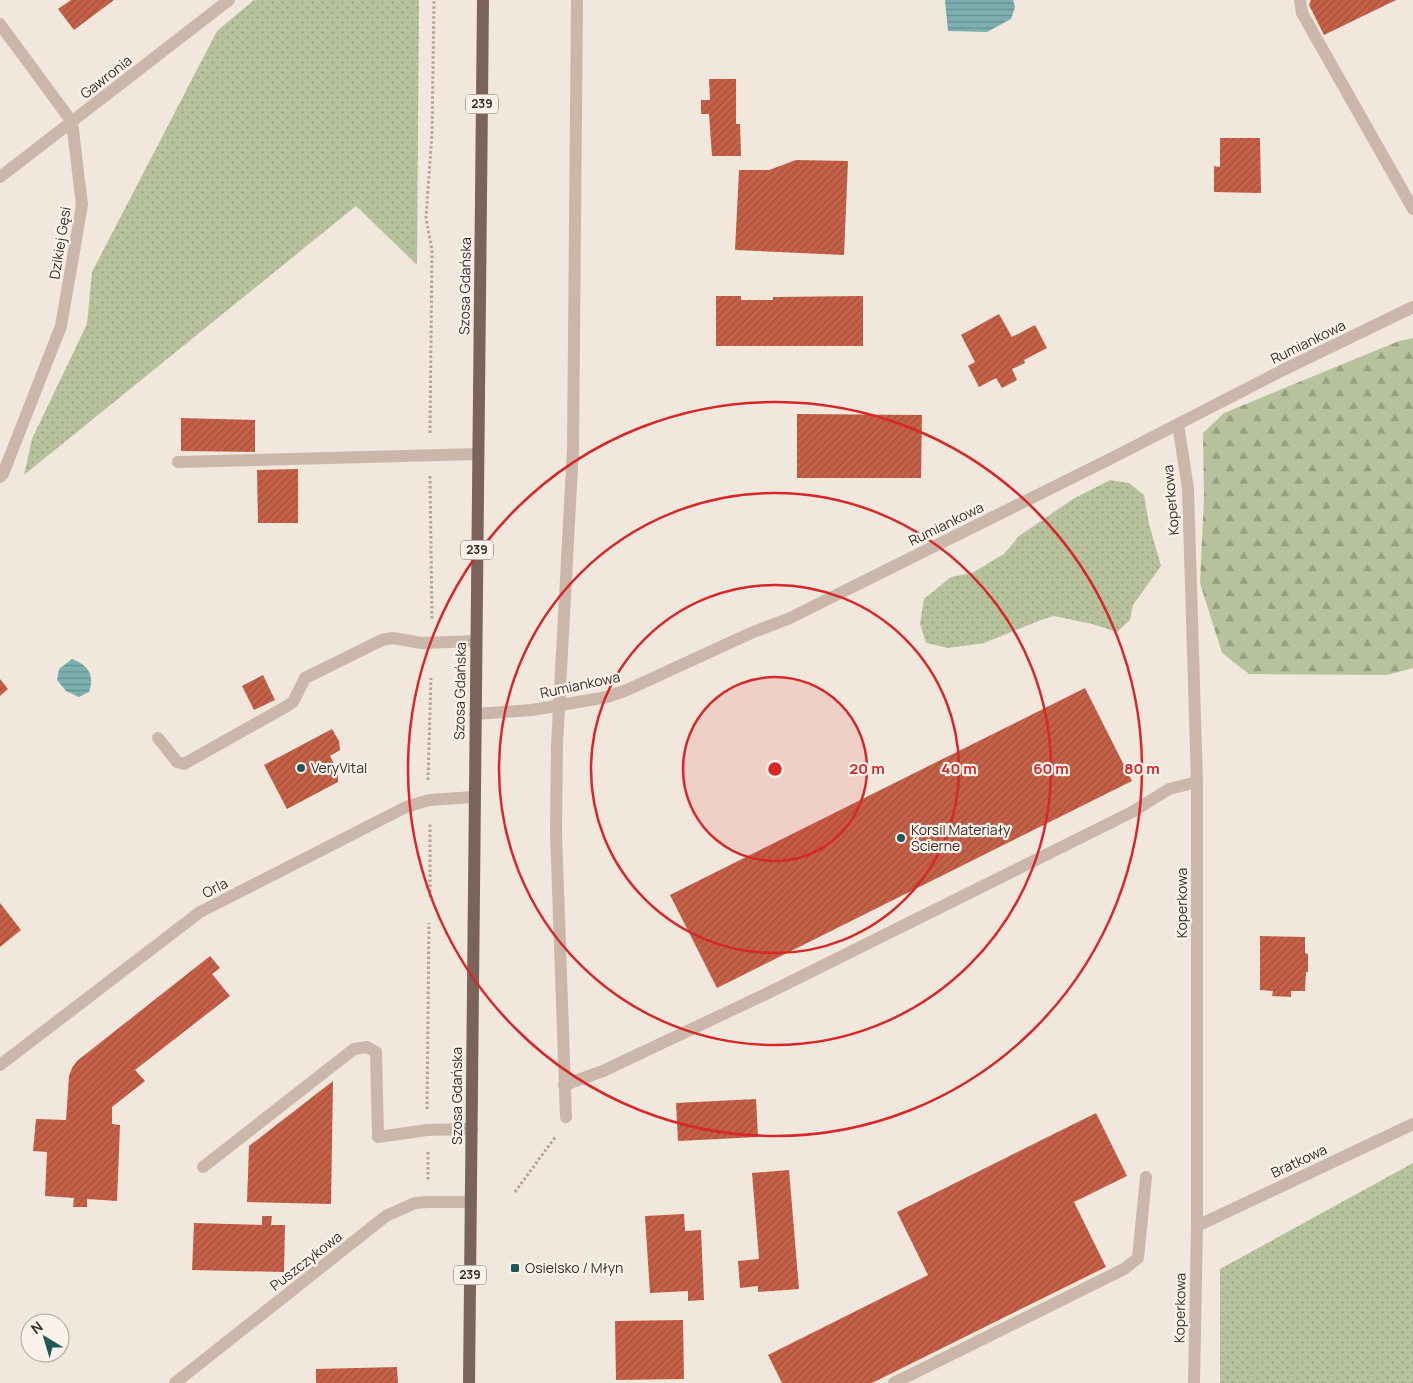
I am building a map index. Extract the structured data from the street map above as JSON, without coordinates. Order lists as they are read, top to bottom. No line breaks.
{"streets":{"main road":["239","Szosa Gdańska"],"street":["Gawronia","Dzikiej Gęsi","Rumiankowa","Koperkowa","Orla","Bratkowa","Puszczykowa"]},"crossings":[["Gawronia","Dzikiej Gęsi"],["Szosa Gdańska","Rumiankowa"],["Szosa Gdańska","Orla"],["Szosa Gdańska","Puszczykowa"],["Rumiankowa","Koperkowa"],["Koperkowa","Bratkowa"]],"places":{"other":["VeryVital","Korsil Materiały Ścierne"],"transit":["Osielsko / Młyn"]},"north":"top left","rings":["20 m","40 m","60 m","80 m"]}
